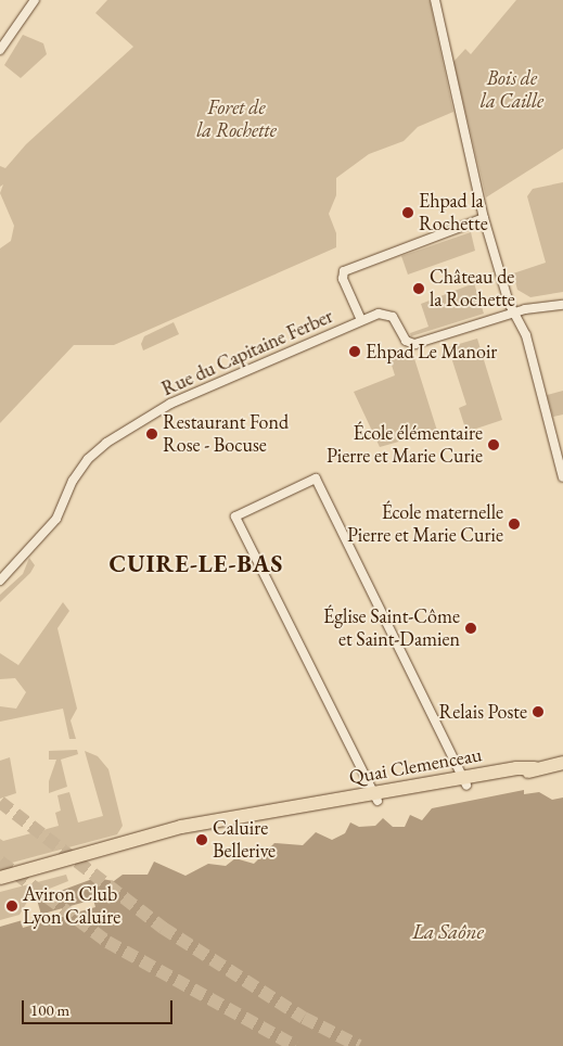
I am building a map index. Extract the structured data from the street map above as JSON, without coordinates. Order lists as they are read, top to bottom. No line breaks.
{"streets":{"main road":["Quai Clemenceau"],"street":["Rue du Capitaine Ferber"]},"districts":["CUIRE-LE-BAS"],"water":["La Saône"],"parks":["Bois de la Caille","Foret de la Rochette"],"places":["Ehpad la Rochette","Château de la Rochette","Ehpad Le Manoir","Restaurant Fond Rose - Bocuse","École élémentaire Pierre et Marie Curie","École maternelle Pierre et Marie Curie","Église Saint-Côme et Saint-Damien","Relais Poste","Caluire Bellerive","Aviron Club Lyon Caluire"],"scale_bar":"100 m"}
